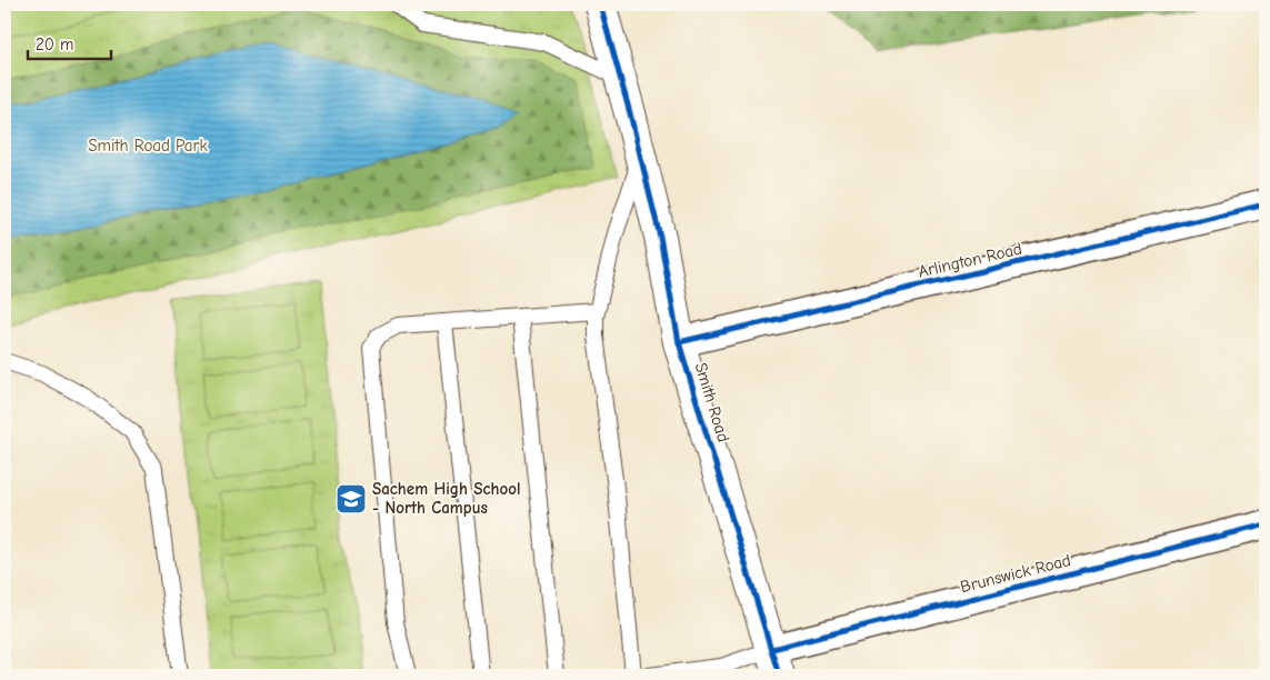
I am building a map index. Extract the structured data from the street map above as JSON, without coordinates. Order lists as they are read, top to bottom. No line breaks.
{"streets":{"street":["Arlington Road","Smith Road","Brunswick Road"]},"crossings":[["Arlington Road","Smith Road"],["Smith Road","Brunswick Road"]],"parks":["Smith Road Park"],"places":{"school or university":["Sachem High School - North Campus"]},"scale_bar":"20 m"}
